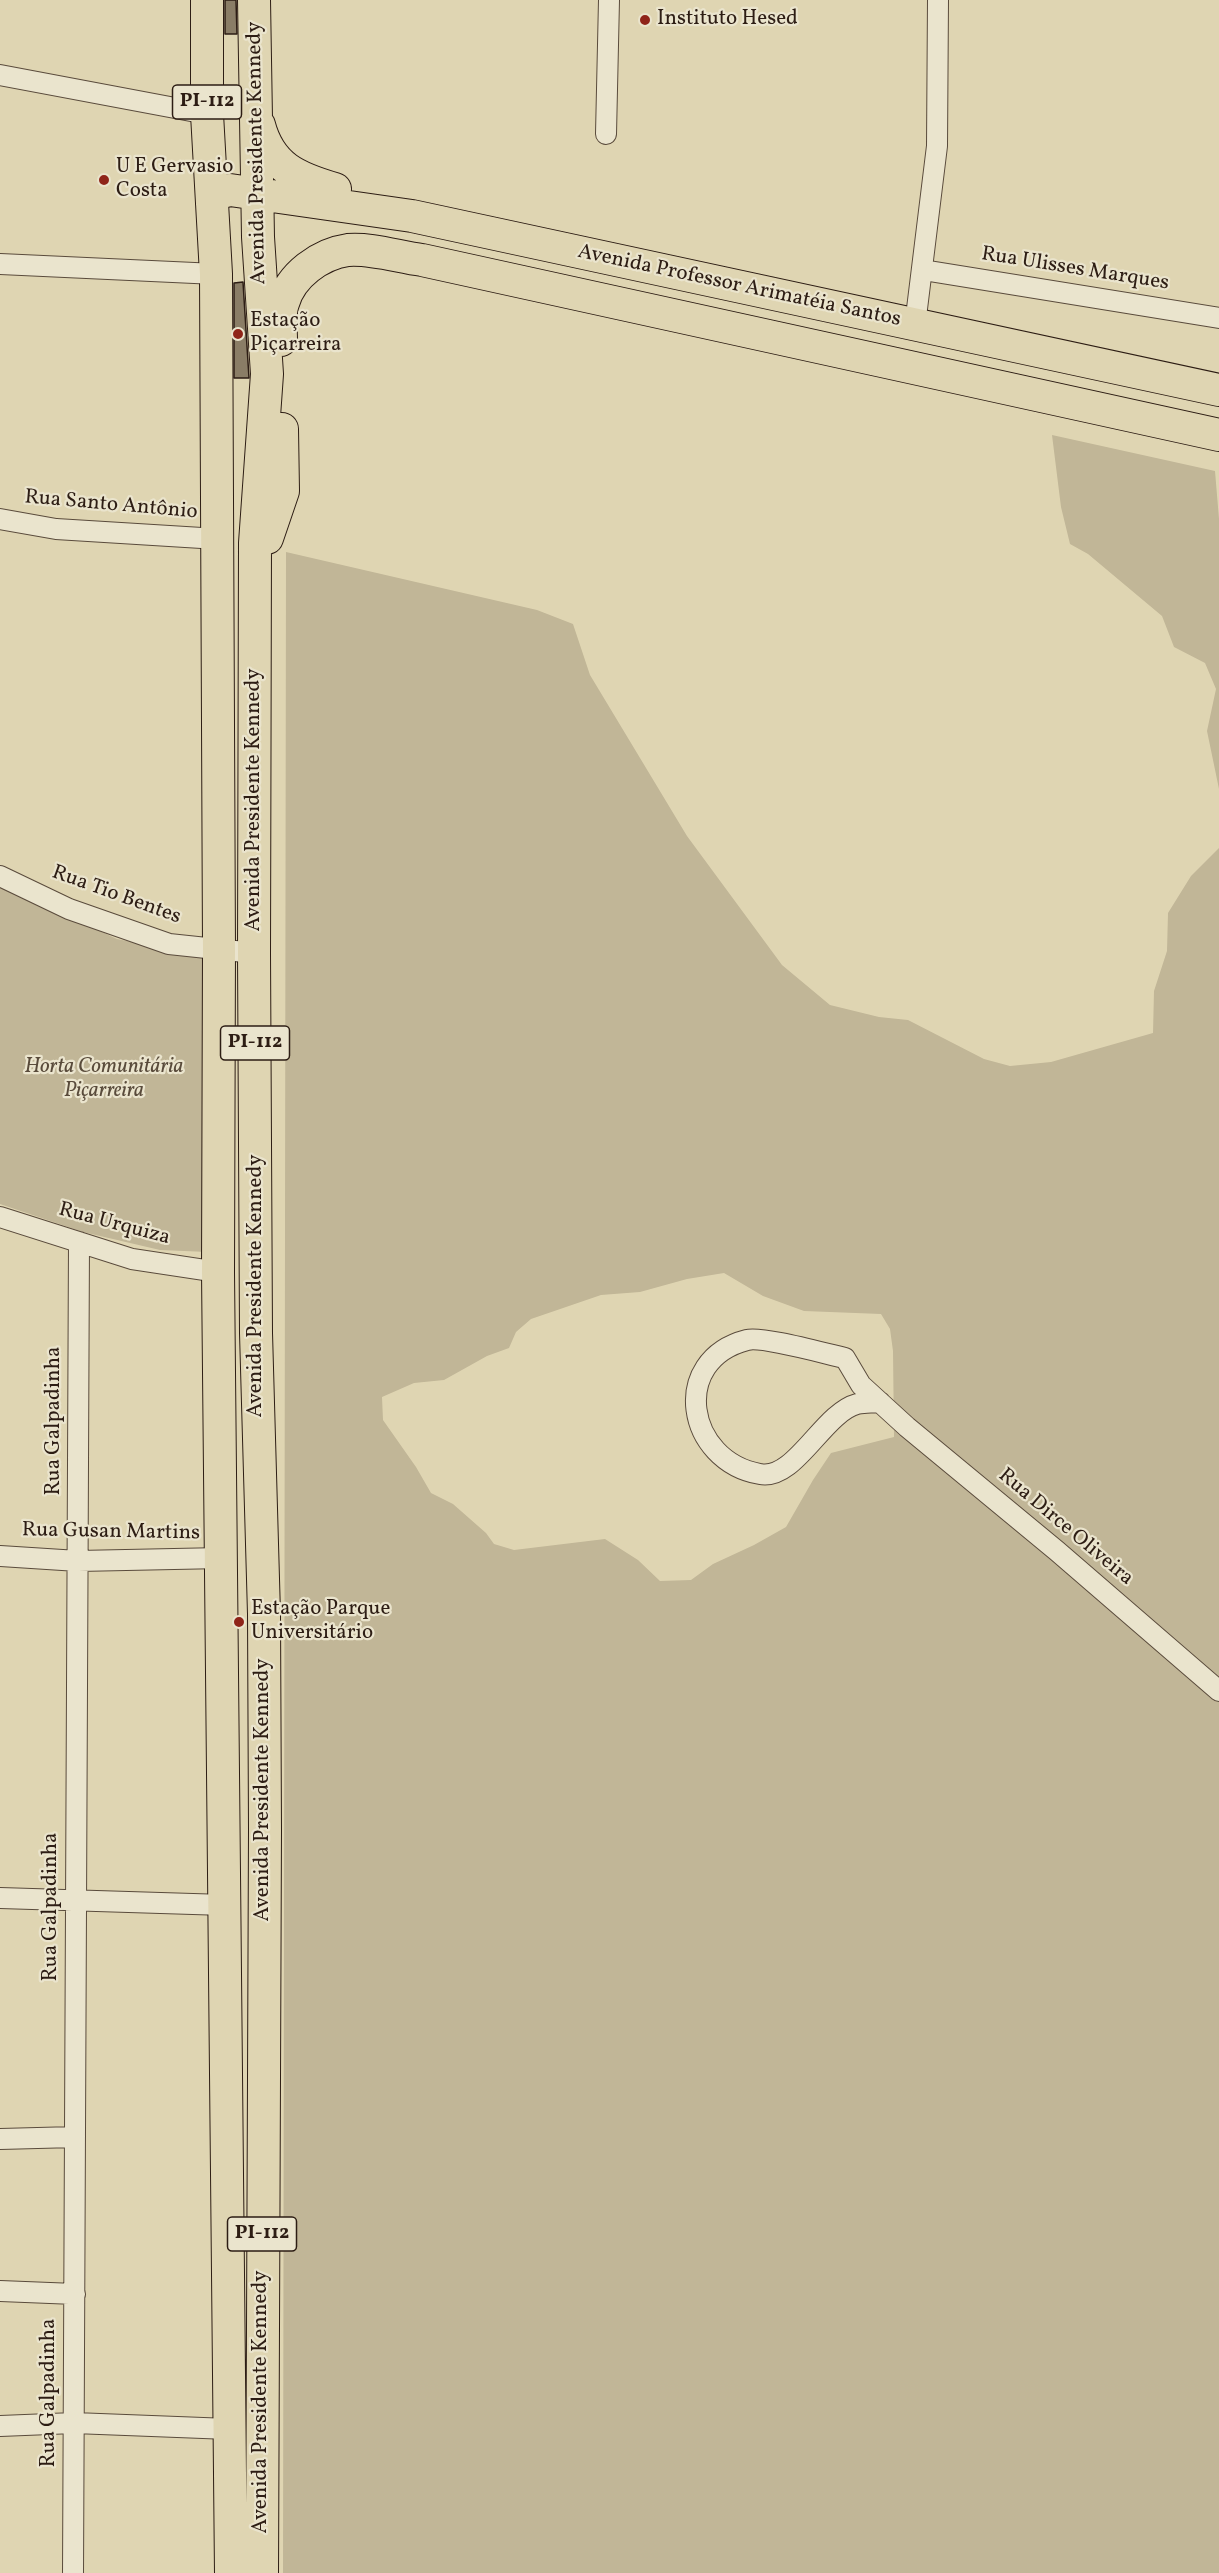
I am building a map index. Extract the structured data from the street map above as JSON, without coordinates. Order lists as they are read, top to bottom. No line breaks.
{"streets":{"main road":["PI-112","Avenida Presidente Kennedy","Avenida Professor Arimatéia Santos"],"street":["Rua Ulisses Marques","Rua Santo Antônio","Rua Tio Bentes","Rua Urquiza","Rua Galpadinha","Rua Dirce Oliveira","Rua Gusan Martins"]},"crossings":[["Avenida Presidente Kennedy","Avenida Professor Arimatéia Santos"],["Avenida Presidente Kennedy","Rua Santo Antônio"],["Avenida Presidente Kennedy","Rua Tio Bentes"],["Avenida Presidente Kennedy","Rua Urquiza"],["Avenida Presidente Kennedy","Rua Gusan Martins"],["Rua Urquiza","Rua Galpadinha"],["Rua Galpadinha","Rua Gusan Martins"]],"parks":["Horta Comunitária Piçarreira"],"places":["Instituto Hesed","U E Gervasio Costa","Estação Piçarreira","Estação Parque Universitário"]}
